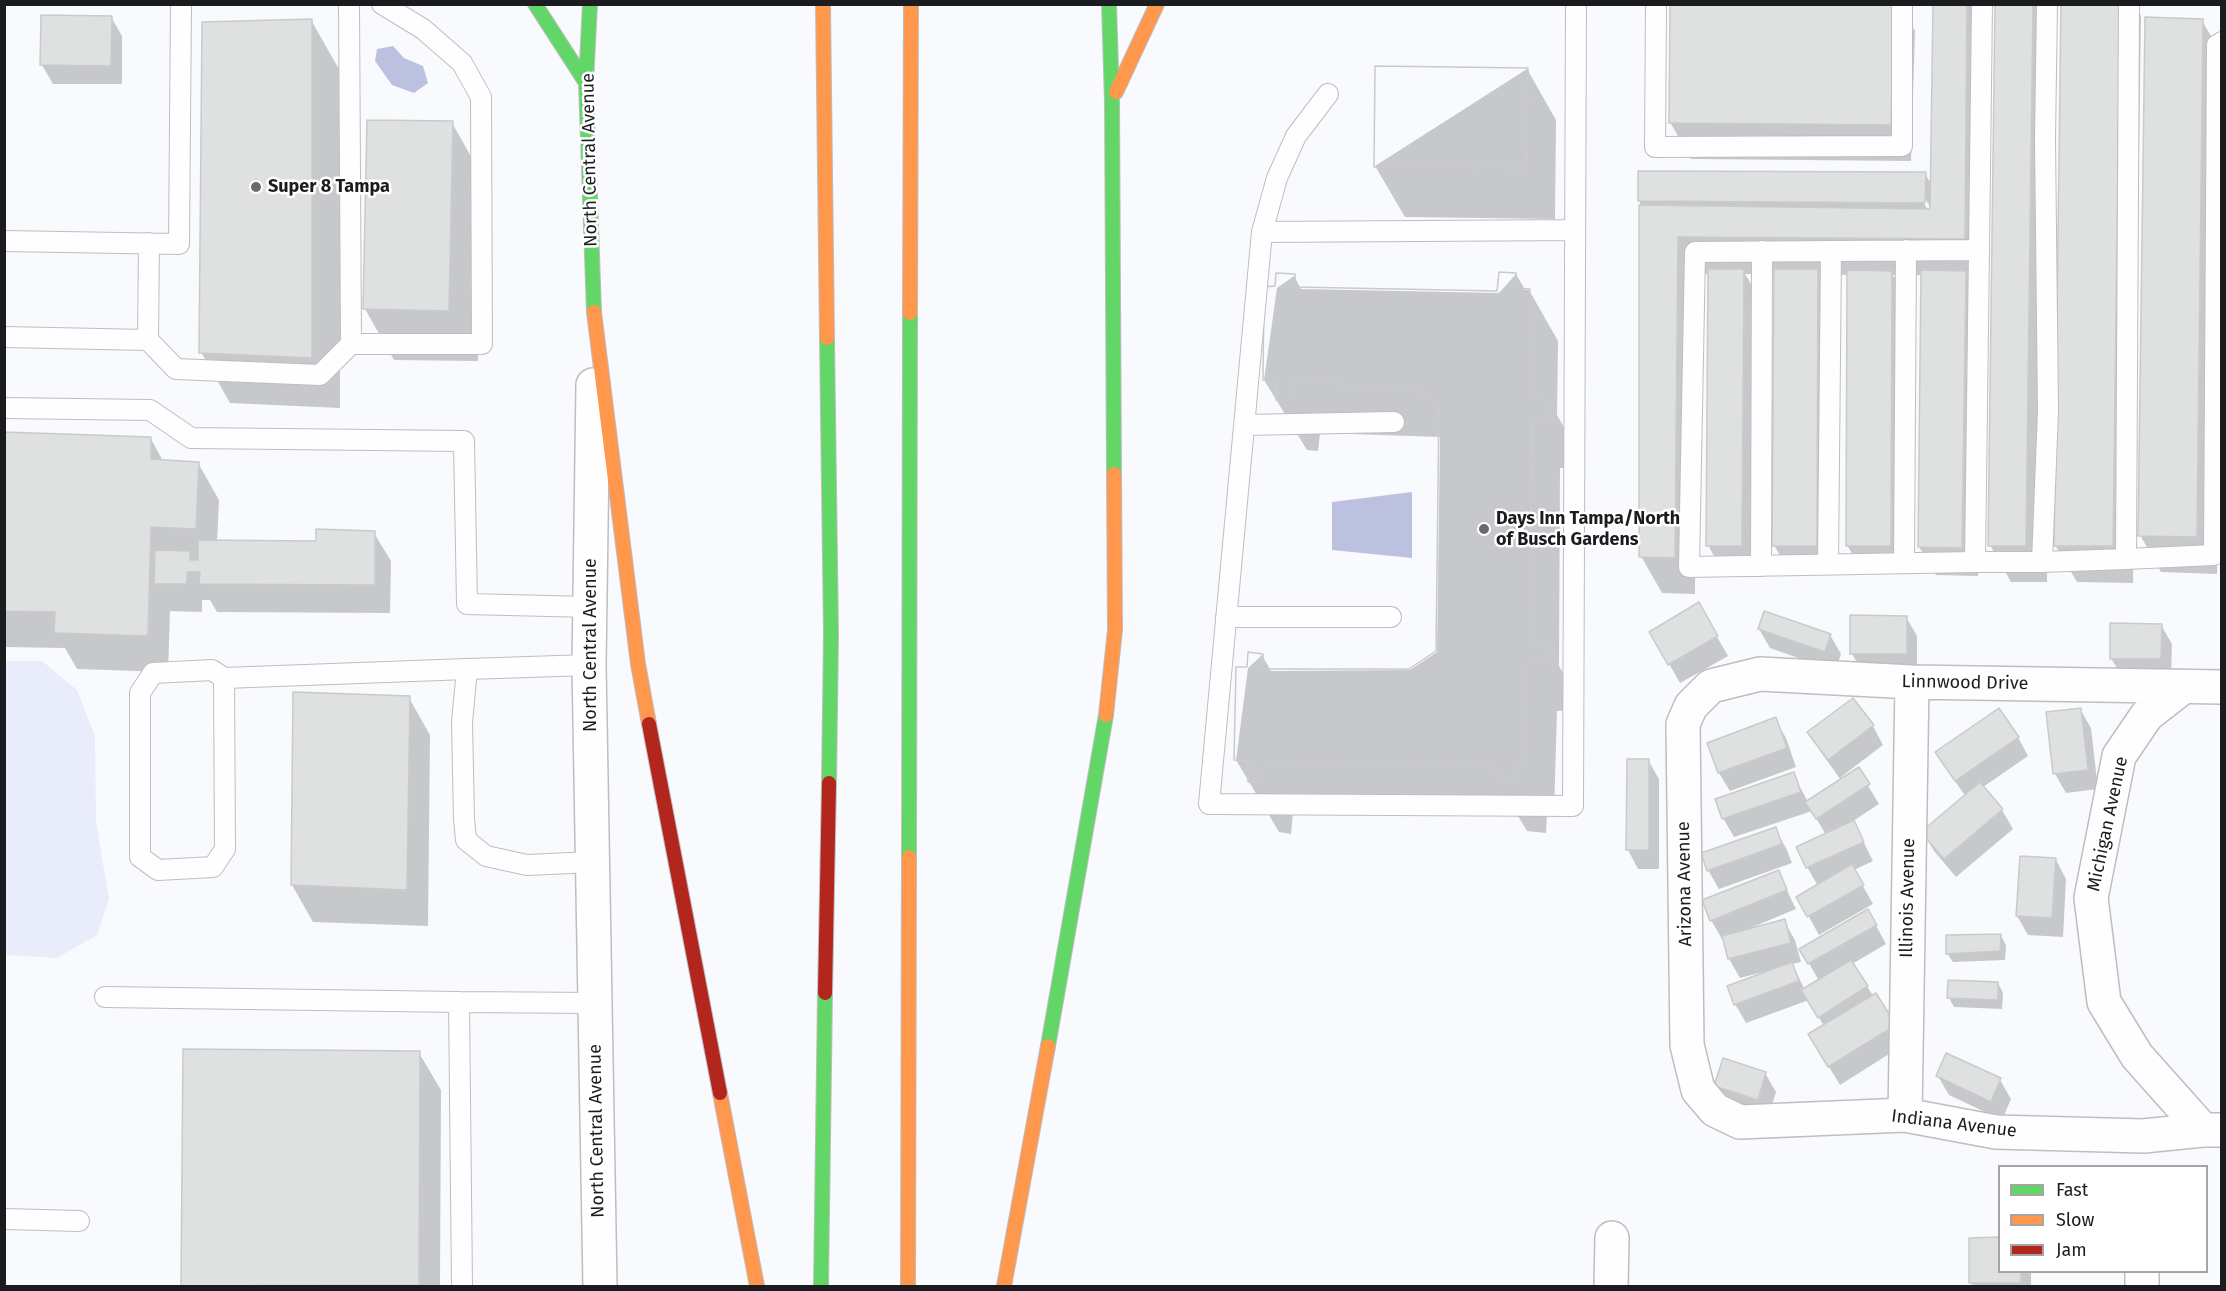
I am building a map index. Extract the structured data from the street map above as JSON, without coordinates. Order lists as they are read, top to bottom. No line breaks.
{"streets":{"main road":["North Central Avenue"],"street":["Linnwood Drive","Michigan Avenue","Arizona Avenue","Illinois Avenue","Indiana Avenue"]},"crossings":[["Linnwood Drive","Michigan Avenue"],["Linnwood Drive","Arizona Avenue"],["Linnwood Drive","Illinois Avenue"],["Michigan Avenue","Indiana Avenue"],["Arizona Avenue","Indiana Avenue"],["Illinois Avenue","Indiana Avenue"]],"places":["Super 8 Tampa","Days Inn Tampa/North of Busch Gardens"],"legend":["Fast","Slow","Jam"]}
